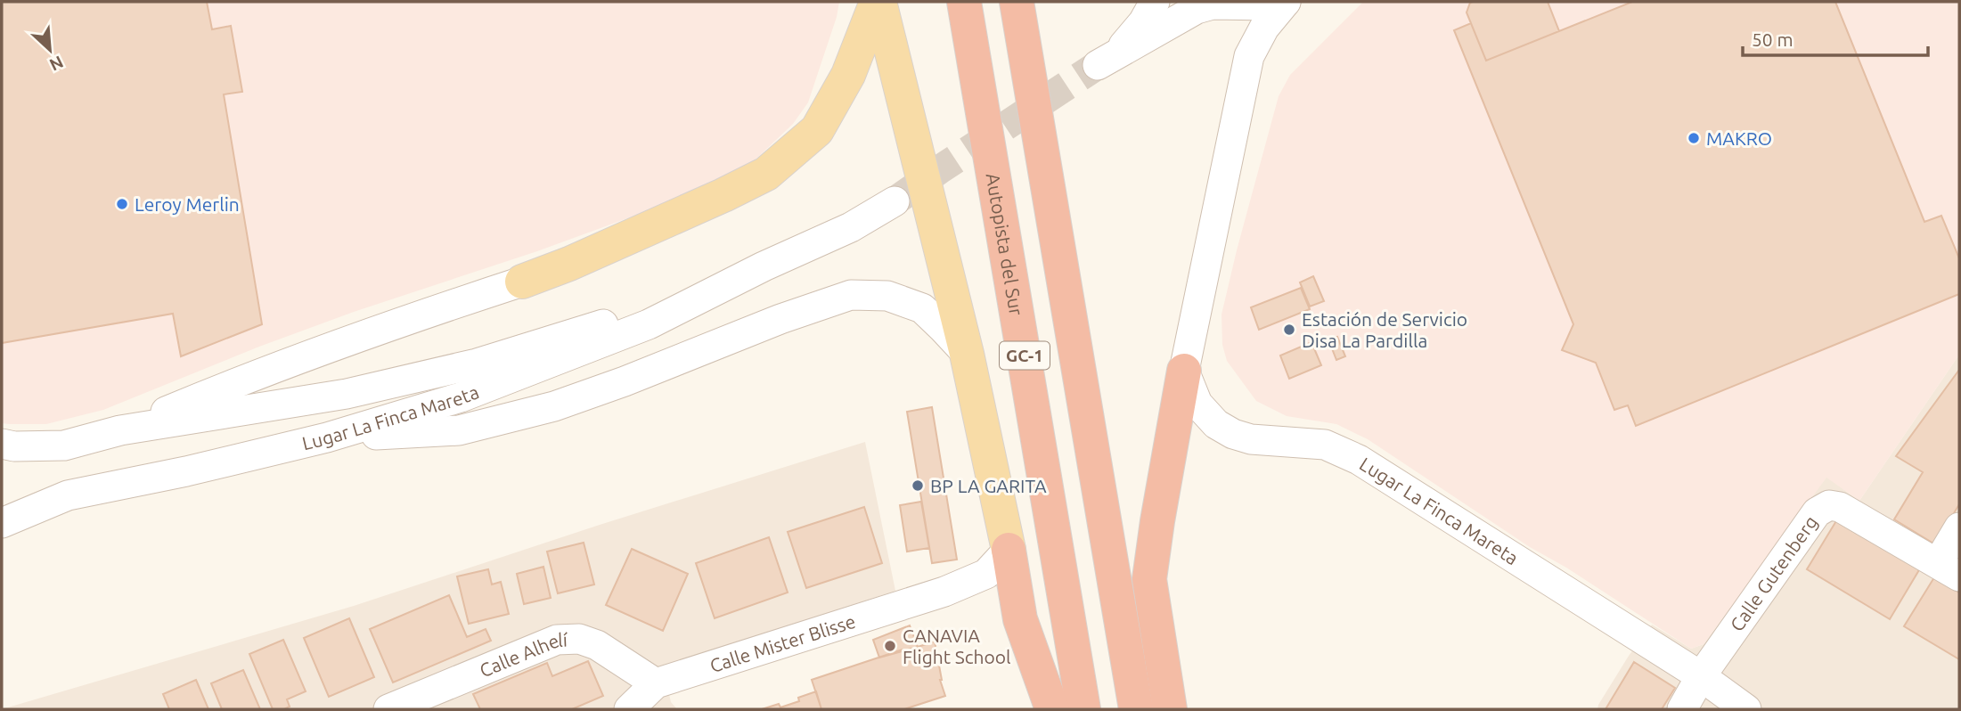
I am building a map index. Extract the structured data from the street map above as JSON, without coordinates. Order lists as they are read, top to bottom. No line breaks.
{"streets":{"highway":["Autopista del Sur","GC-1"],"street":["Lugar La Finca Mareta","Calle Gutenberg","Calle Mister Blisse","Calle Alhelí"]},"crossings":[["Lugar La Finca Mareta","Calle Gutenberg"],["Calle Mister Blisse","Calle Alhelí"]],"places":["MAKRO","Leroy Merlin","Estación de Servicio Disa La Pardilla","BP LA GARITA","CANAVIA Flight School"],"scale_bar":"50 m","north":"bottom right"}
